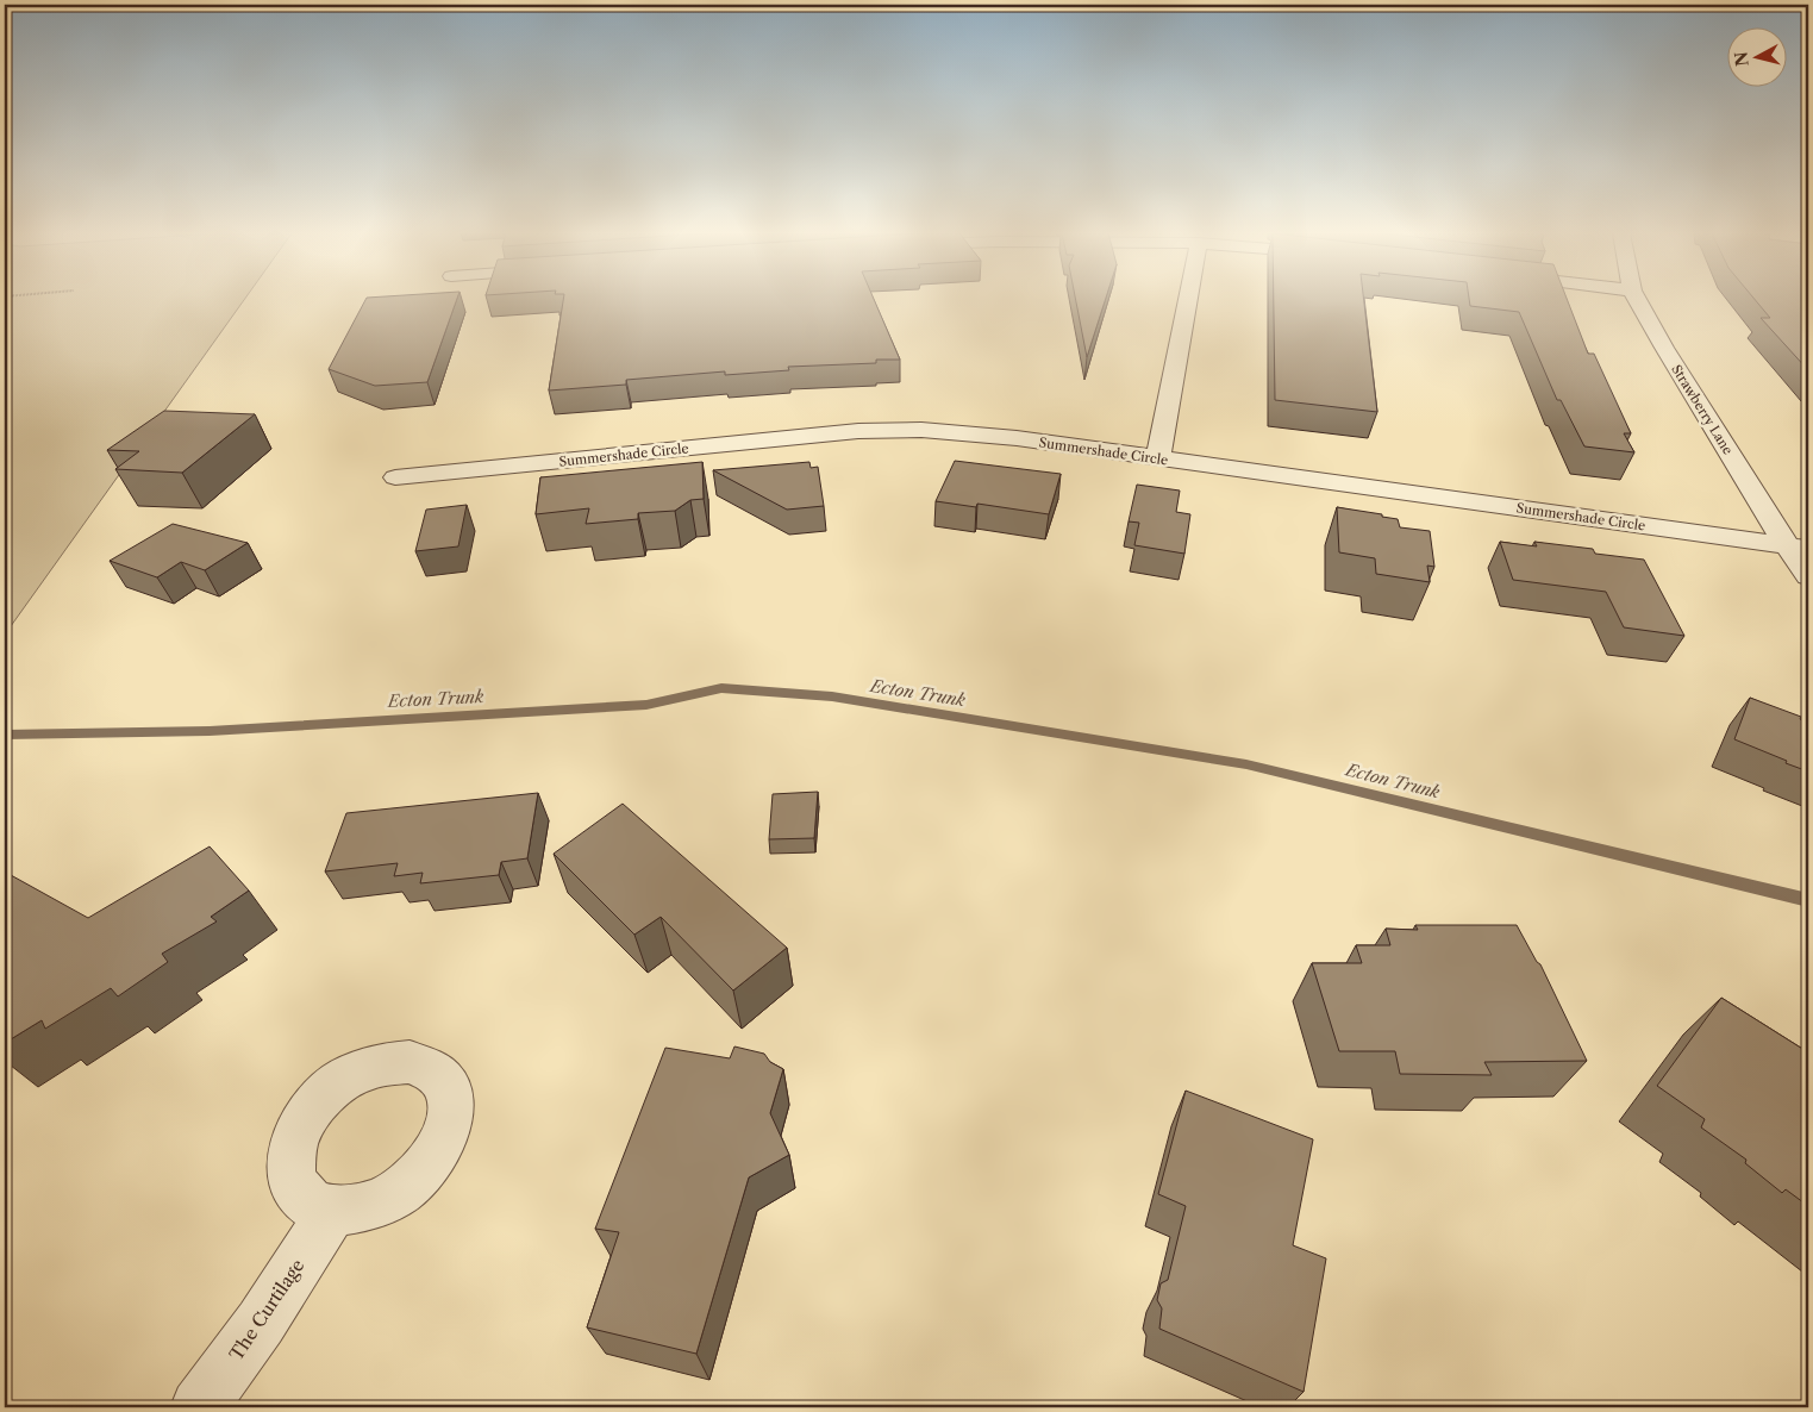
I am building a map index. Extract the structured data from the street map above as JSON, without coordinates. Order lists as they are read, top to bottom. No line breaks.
{"streets":{"street":["Strawberry Lane","Summershade Circle","The Curtilage"]},"crossings":[["Strawberry Lane","Summershade Circle"]],"water":["Ecton Trunk"],"north":"left"}
